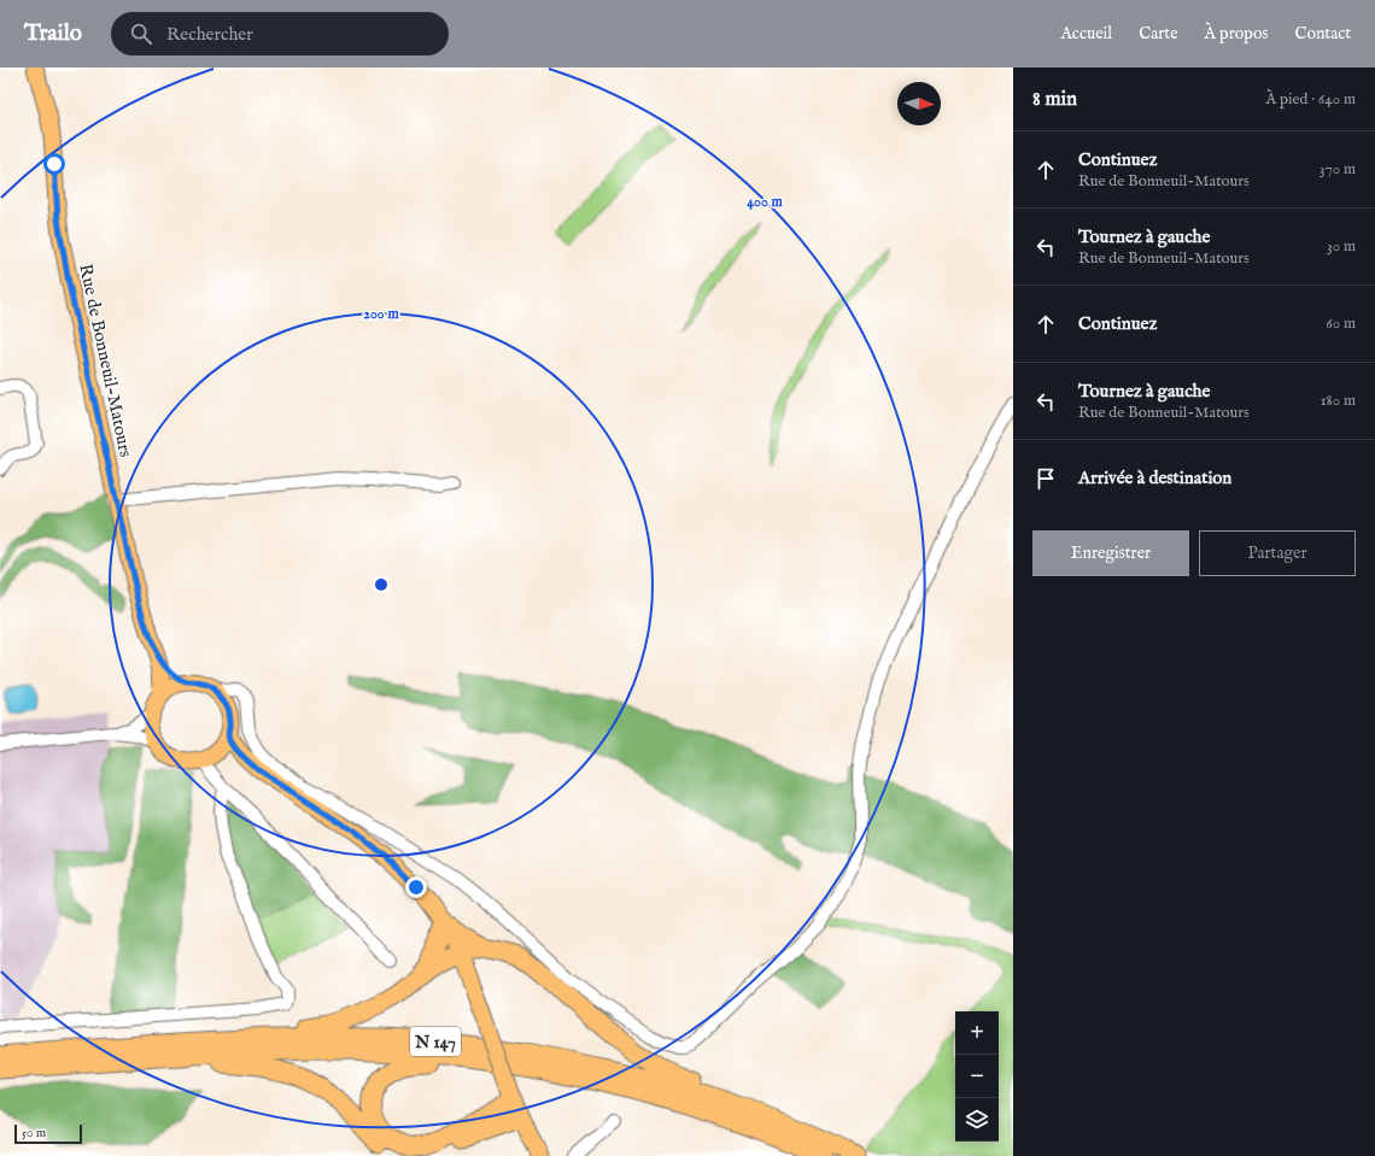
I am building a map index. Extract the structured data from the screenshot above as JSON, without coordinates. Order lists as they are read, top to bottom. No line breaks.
{"streets":{"highway":["N 147"],"main road":["Rue de Bonneuil-Matours"]},"scale_bar":"50 m","north":"right","page":{"header":"Trailo","search":"Rechercher","nav":["Accueil","Carte","À propos","Contact"],"heading":["8 min","À pied · 640 m"],"list":[["Continuez","Rue de Bonneuil-Matours","370 m"],["Tournez à gauche","Rue de Bonneuil-Matours","30 m"],["Continuez","60 m"],["Tournez à gauche","Rue de Bonneuil-Matours","180 m"],"Arrivée à destination"],"buttons":["Enregistrer","Partager"],"map_buttons":["+","−"],"scale":"50 m"},"rings":["400 m","200 m"]}
